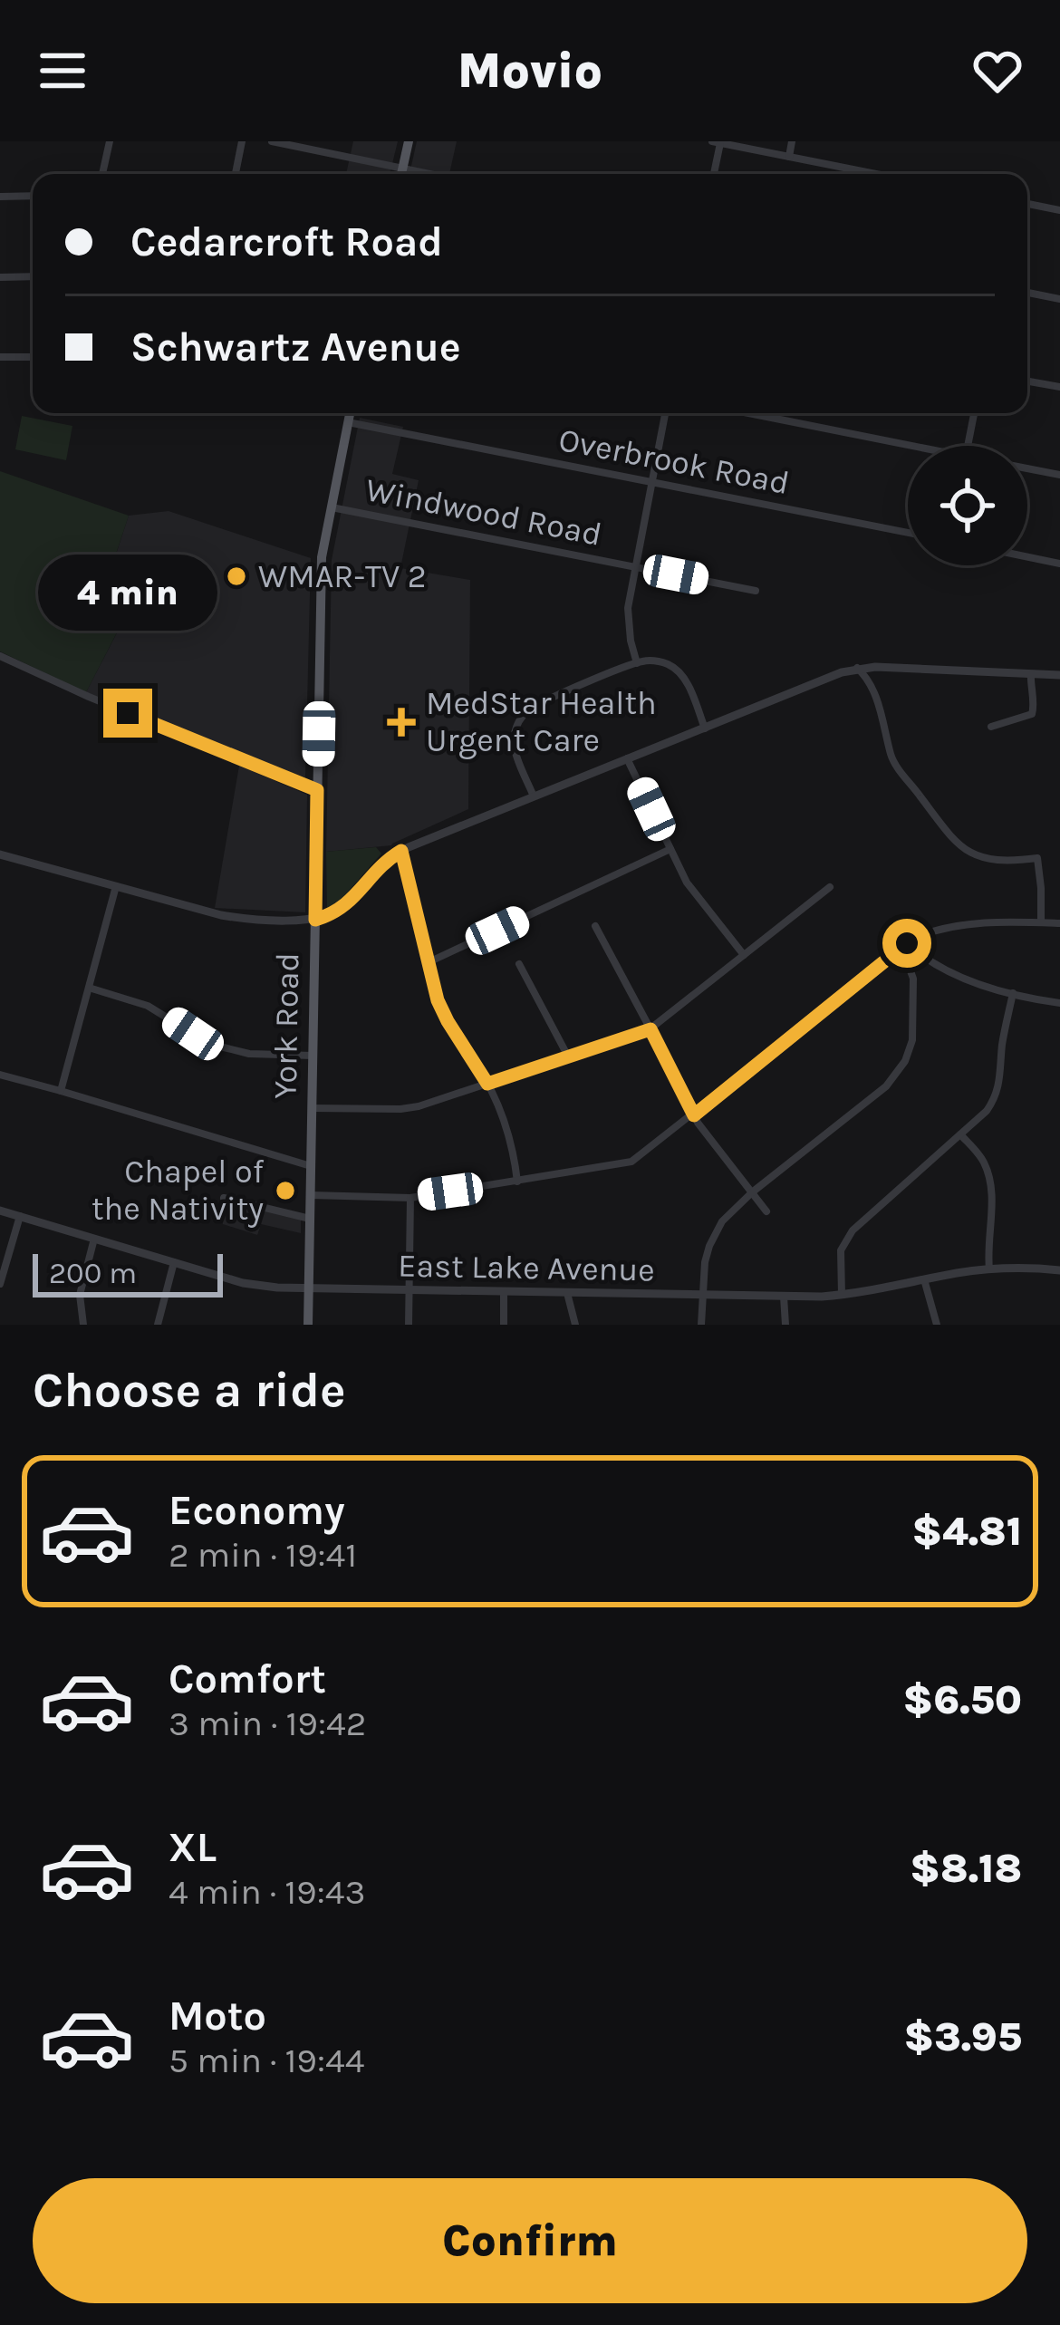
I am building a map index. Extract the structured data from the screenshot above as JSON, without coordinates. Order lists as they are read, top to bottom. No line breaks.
{"streets":{"main road":["York Road"],"street":["Overbrook Road","Windwood Road","East Lake Avenue"]},"crossings":[["Overbrook Road","York Road"],["Windwood Road","York Road"],["York Road","East Lake Avenue"]],"places":{"other":["WMAR-TV 2","Chapel of the Nativity"],"health":["MedStar Health Urgent Care"]},"scale_bar":"200 m","page":{"header":"Movio","banner":["Cedarcroft Road","Schwartz Avenue"],"bubble":"4 min","scale":"200 m","heading":"Choose a ride","list":[{"name":"Economy","note":"2 min · 19:41","value":"$4.81"},{"name":"Comfort","note":"3 min · 19:42","value":"$6.50"},{"name":"XL","note":"4 min · 19:43","value":"$8.18"},{"name":"Moto","note":"5 min · 19:44","value":"$3.95"}],"buttons":"Confirm"}}
